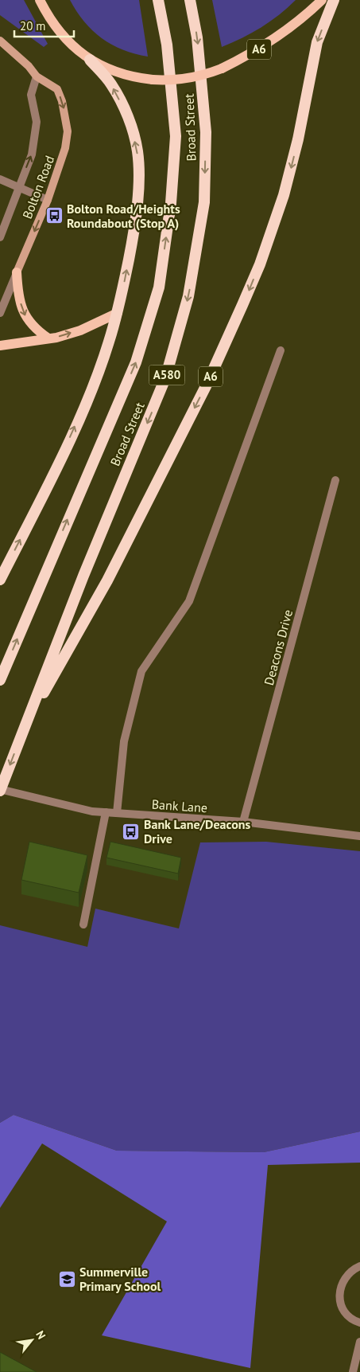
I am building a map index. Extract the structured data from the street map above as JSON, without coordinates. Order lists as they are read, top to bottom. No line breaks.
{"streets":{"highway":["A6","Broad Street","A580"],"main road":["Bolton Road"],"street":["Deacons Drive","Bank Lane"]},"crossings":[["A6","Broad Street"],["Broad Street","Bank Lane"],["Deacons Drive","Bank Lane"]],"places":{"bus stop":["Bolton Road/Heights Roundabout (Stop A)","Bank Lane/Deacons Drive"],"school or university":["Summerville Primary School"]},"scale_bar":"20 m","north":"top right"}
